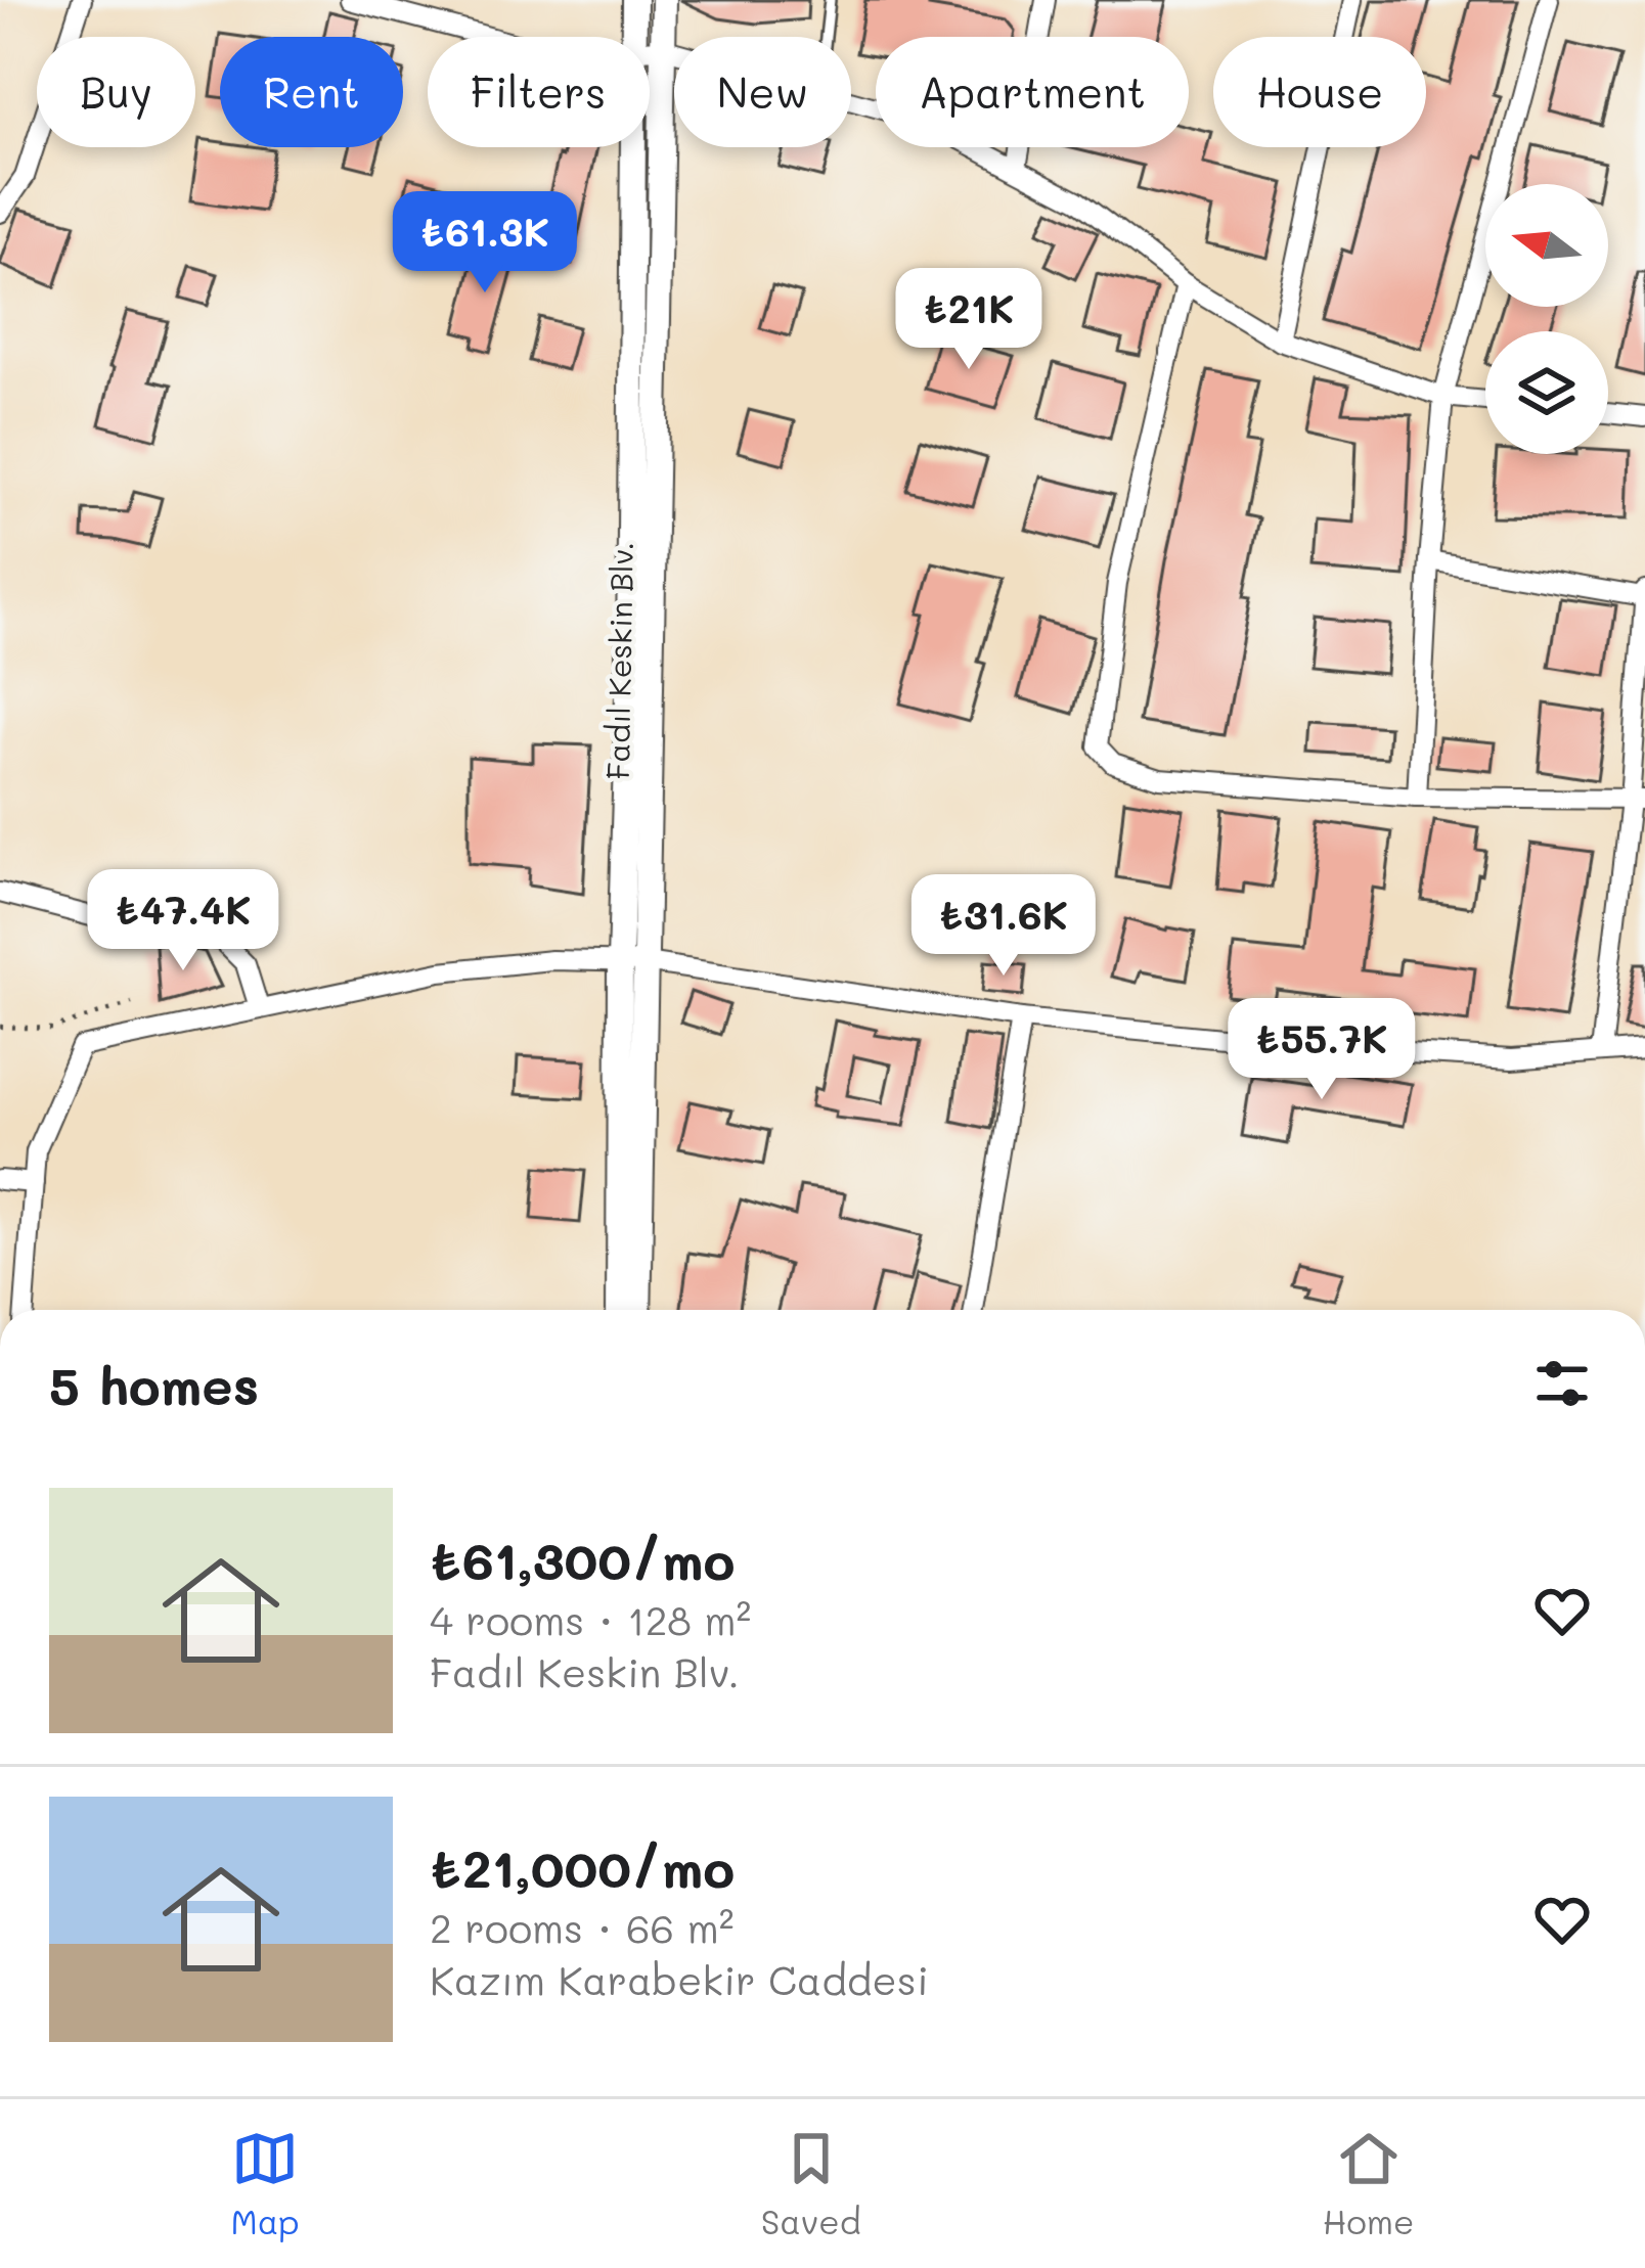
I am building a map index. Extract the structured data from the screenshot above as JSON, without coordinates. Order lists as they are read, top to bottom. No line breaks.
{"streets":{"street":["Fadıl Keskin Blv."]},"north":"left","page":{"chip":["Buy","Rent","Filters","New","Apartment","House"],"price":["₺61.3K","₺21K","₺47.4K","₺31.6K","₺55.7K"],"heading":"5 homes","list":[{"name":"₺61,300/mo","note":"4 rooms · 128 m² · Fadıl Keskin Blv."},{"name":"₺21,000/mo","note":"2 rooms · 66 m² · Kazım Karabekir Caddesi"}],"tabs":["Map","Saved","Home"]}}
